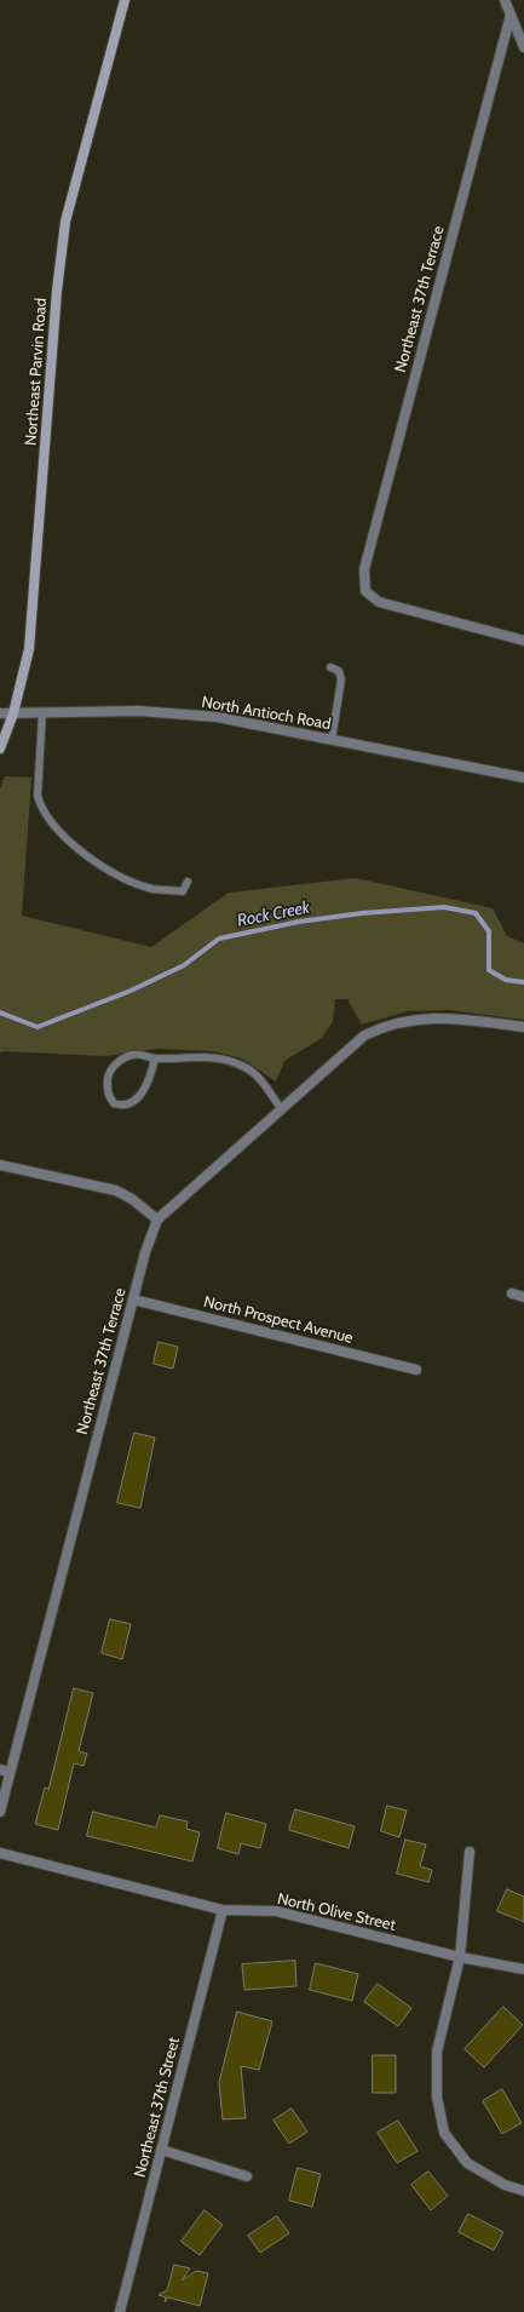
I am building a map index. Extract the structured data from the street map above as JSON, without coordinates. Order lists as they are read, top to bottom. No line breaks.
{"streets":{"main road":["Northeast Parvin Road"],"street":["Northeast 37th Terrace","North Antioch Road","North Prospect Avenue","North Olive Street","Northeast 37th Street"]},"crossings":[["Northeast 37th Terrace","North Prospect Avenue"],["Northeast Parvin Road","North Antioch Road"],["North Olive Street","Northeast 37th Street"]],"water":["Rock Creek"]}
